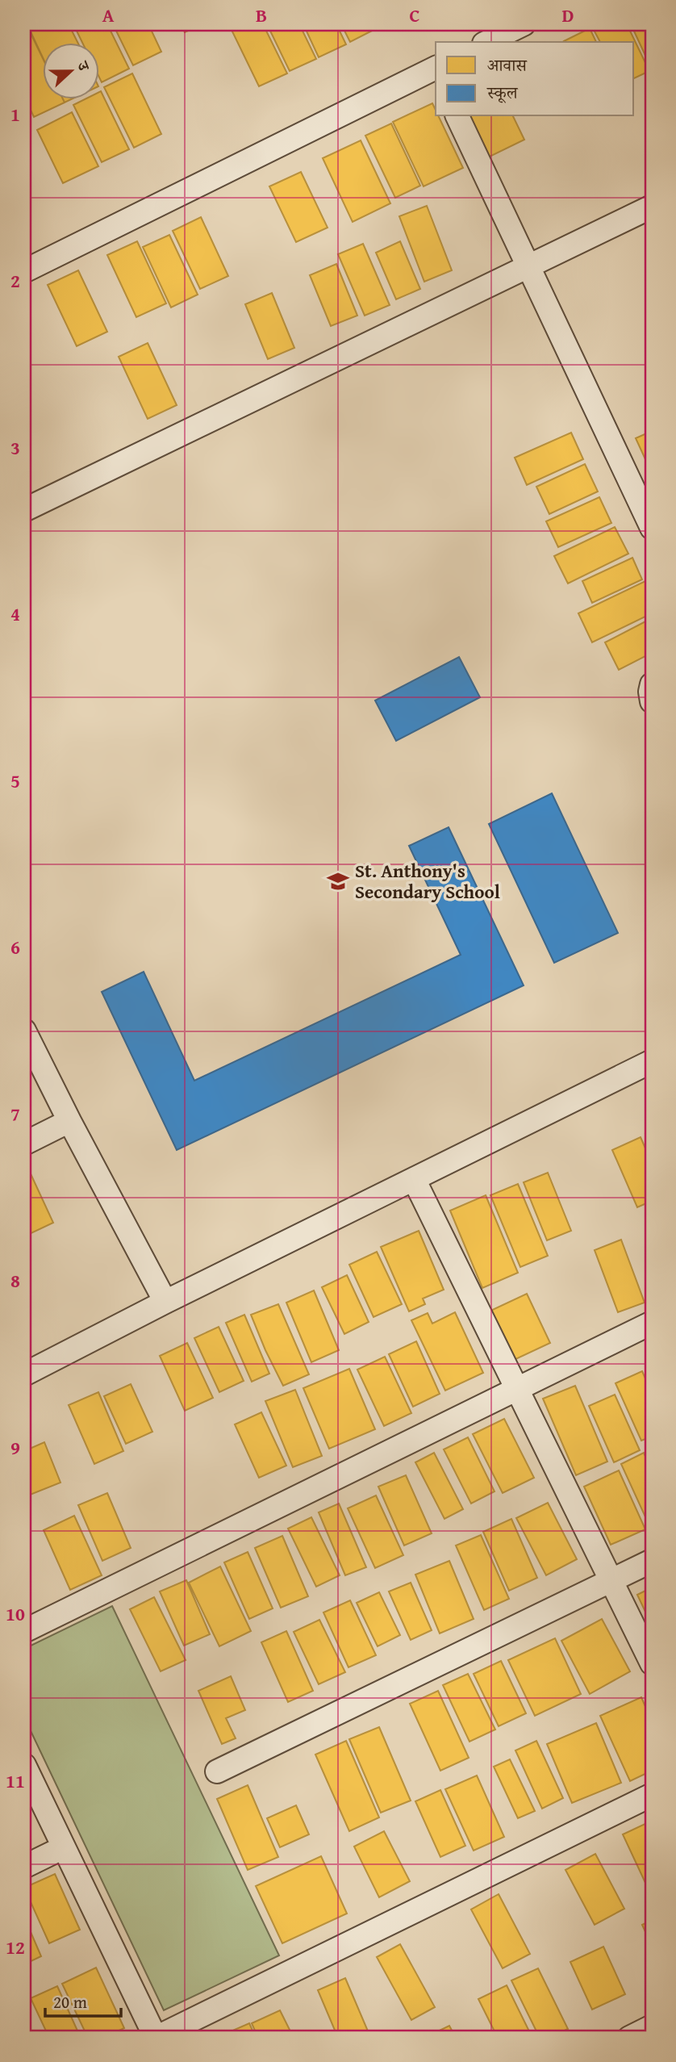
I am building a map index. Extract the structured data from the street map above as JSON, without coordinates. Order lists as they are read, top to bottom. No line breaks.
{"places":{"school or university":["St. Anthony's Secondary School"]},"legend":["आवास","स्कूल"],"scale_bar":"20 m","north":"right","grid":{"columns":["A","B","C","D"],"rows":["1","2","3","4","5","6","7","8","9","10","11","12"]}}
